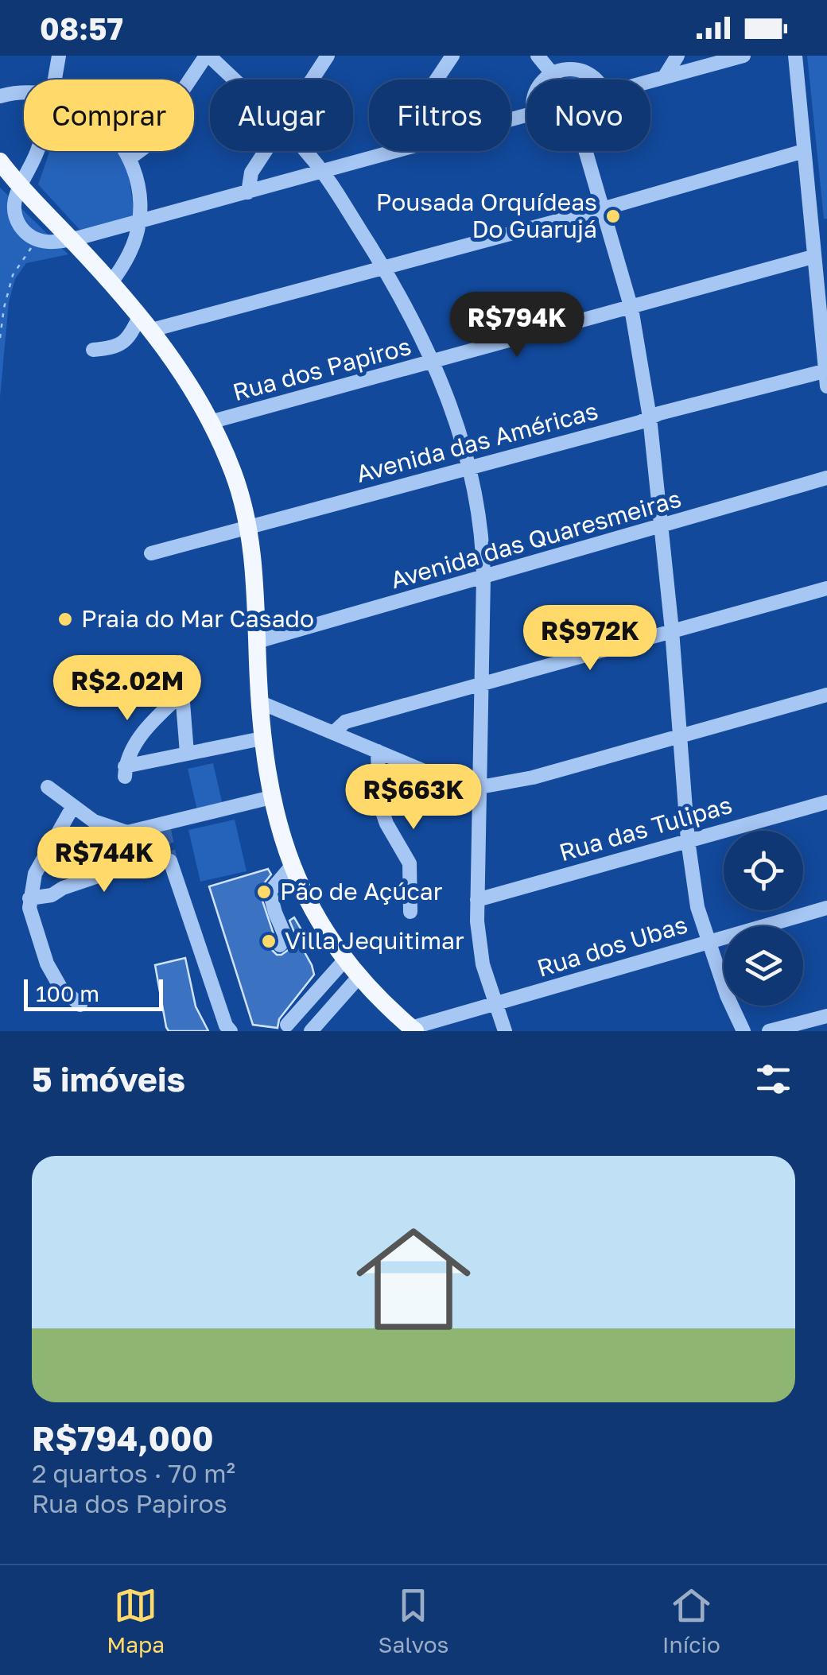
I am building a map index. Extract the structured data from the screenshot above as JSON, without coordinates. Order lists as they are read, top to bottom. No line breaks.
{"streets":{"street":["Rua dos Papiros","Avenida das Américas","Avenida das Quaresmeiras","Rua das Tulipas","Rua dos Ubas"]},"places":["Pousada Orquídeas Do Guarujá","Praia do Mar Casado","Pão de Açúcar","Villa Jequitimar"],"scale_bar":"100 m","page":{"status":"08:57","chip":["Comprar","Alugar","Filtros","Novo"],"price":["R$794K","R$972K","R$2.02M","R$663K","R$744K"],"scale":"100 m","heading":"5 imóveis","list":[{"name":"R$794,000","note":"2 quartos · 70 m² · Rua dos Papiros"}],"tabs":["Mapa","Salvos","Início"]}}
